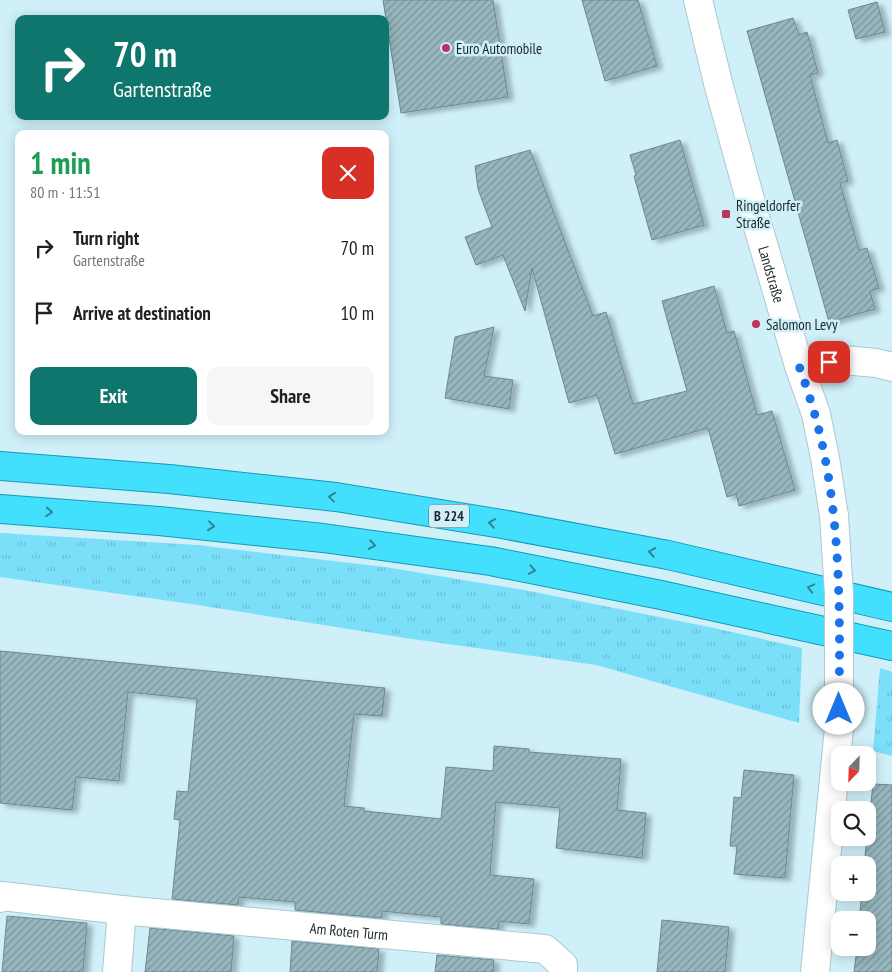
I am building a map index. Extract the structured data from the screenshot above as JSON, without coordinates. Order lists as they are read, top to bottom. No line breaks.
{"streets":{"highway":["B 224"],"street":["Landstraße","Am Roten Turm"]},"places":{"other":["Euro Automobile","Salomon Levy"],"transit":["Ringeldorfer Straße"]},"north":"bottom left","page":{"turn":["70 m","Gartenstraße"],"heading":["1 min","80 m · 11:51"],"list":[{"name":"Turn right","note":"Gartenstraße","value":"70 m"},{"name":"Arrive at destination","value":"10 m"}],"buttons":["Exit","Share"],"map_buttons":["+","−"]}}
